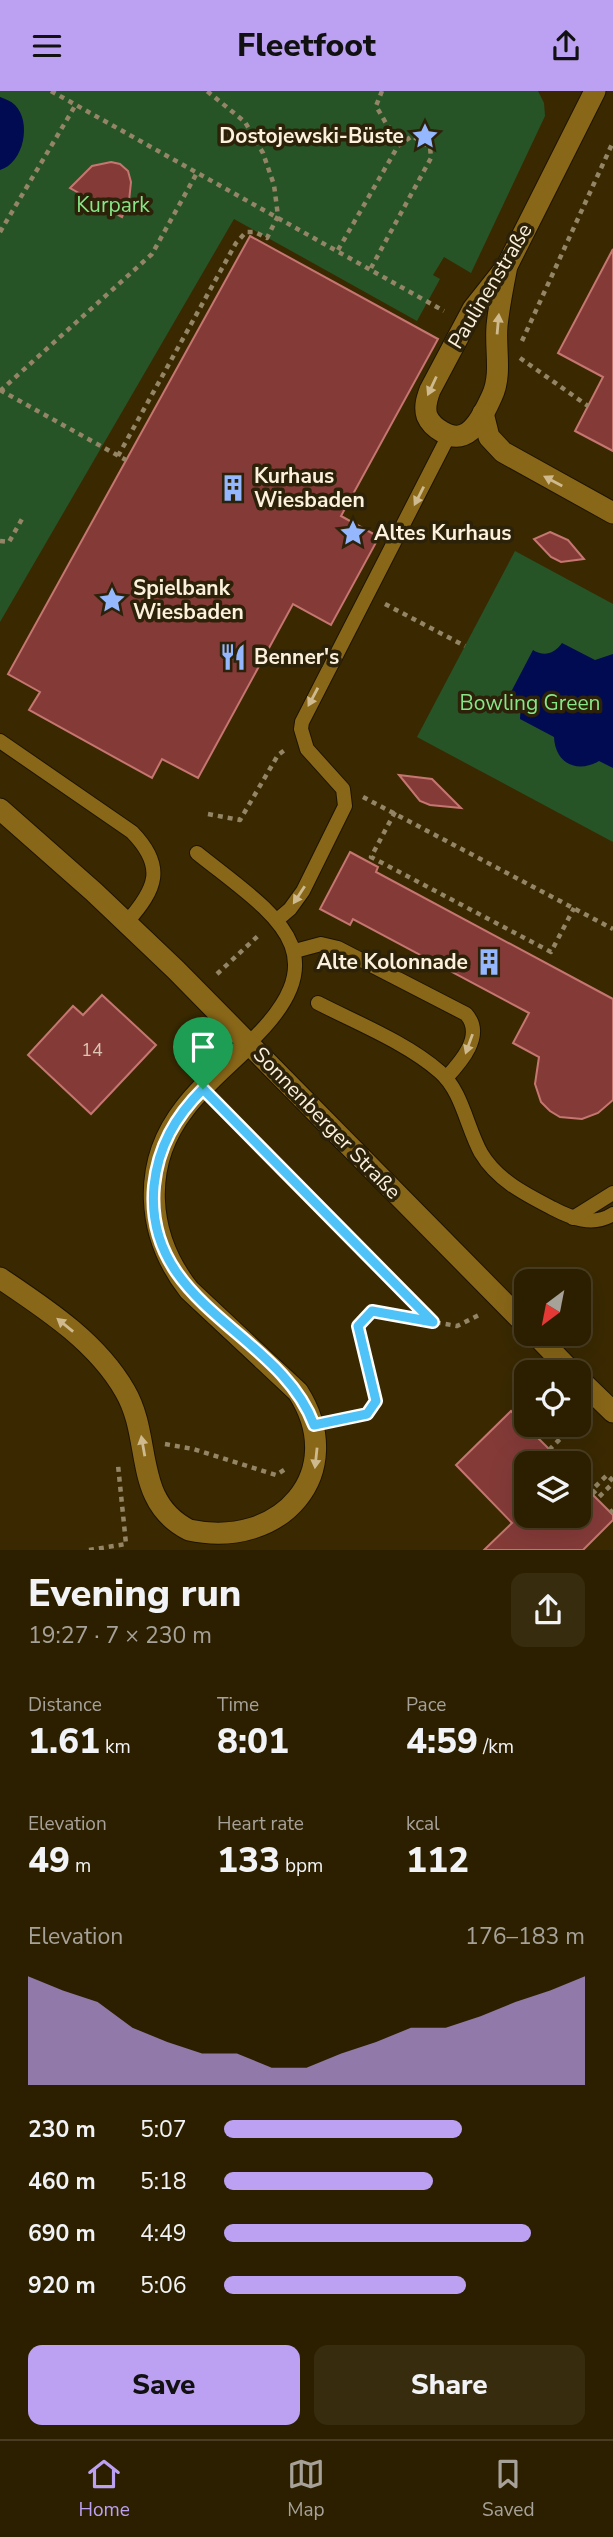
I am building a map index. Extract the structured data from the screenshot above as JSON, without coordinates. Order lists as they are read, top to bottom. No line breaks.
{"streets":{"street":["Paulinenstraße","Sonnenberger Straße"]},"parks":["Kurpark","Bowling Green"],"places":{"place":["Dostojewski-Büste","Altes Kurhaus","Spielbank Wiesbaden"],"building":["Kurhaus Wiesbaden","Alte Kolonnade"],"restaurant":["Benner's"]},"house_numbers":["14"],"north":"bottom left","page":{"header":"Fleetfoot","heading":["Evening run","19:27 · 7 × 230 m"],"stats":[["Distance","1.61 km"],["Time","8:01"],["Pace","4:59 /km"],["Elevation","49 m"],["Heart rate","133 bpm"],["kcal","112"]],"chart":["Elevation","176–183 m"],"list":[{"name":"230 m","note":"5:07"},{"name":"460 m","note":"5:18"},{"name":"690 m","note":"4:49"},{"name":"920 m","note":"5:06"}],"buttons":["Save","Share"],"tabs":["Home","Map","Saved"]}}
